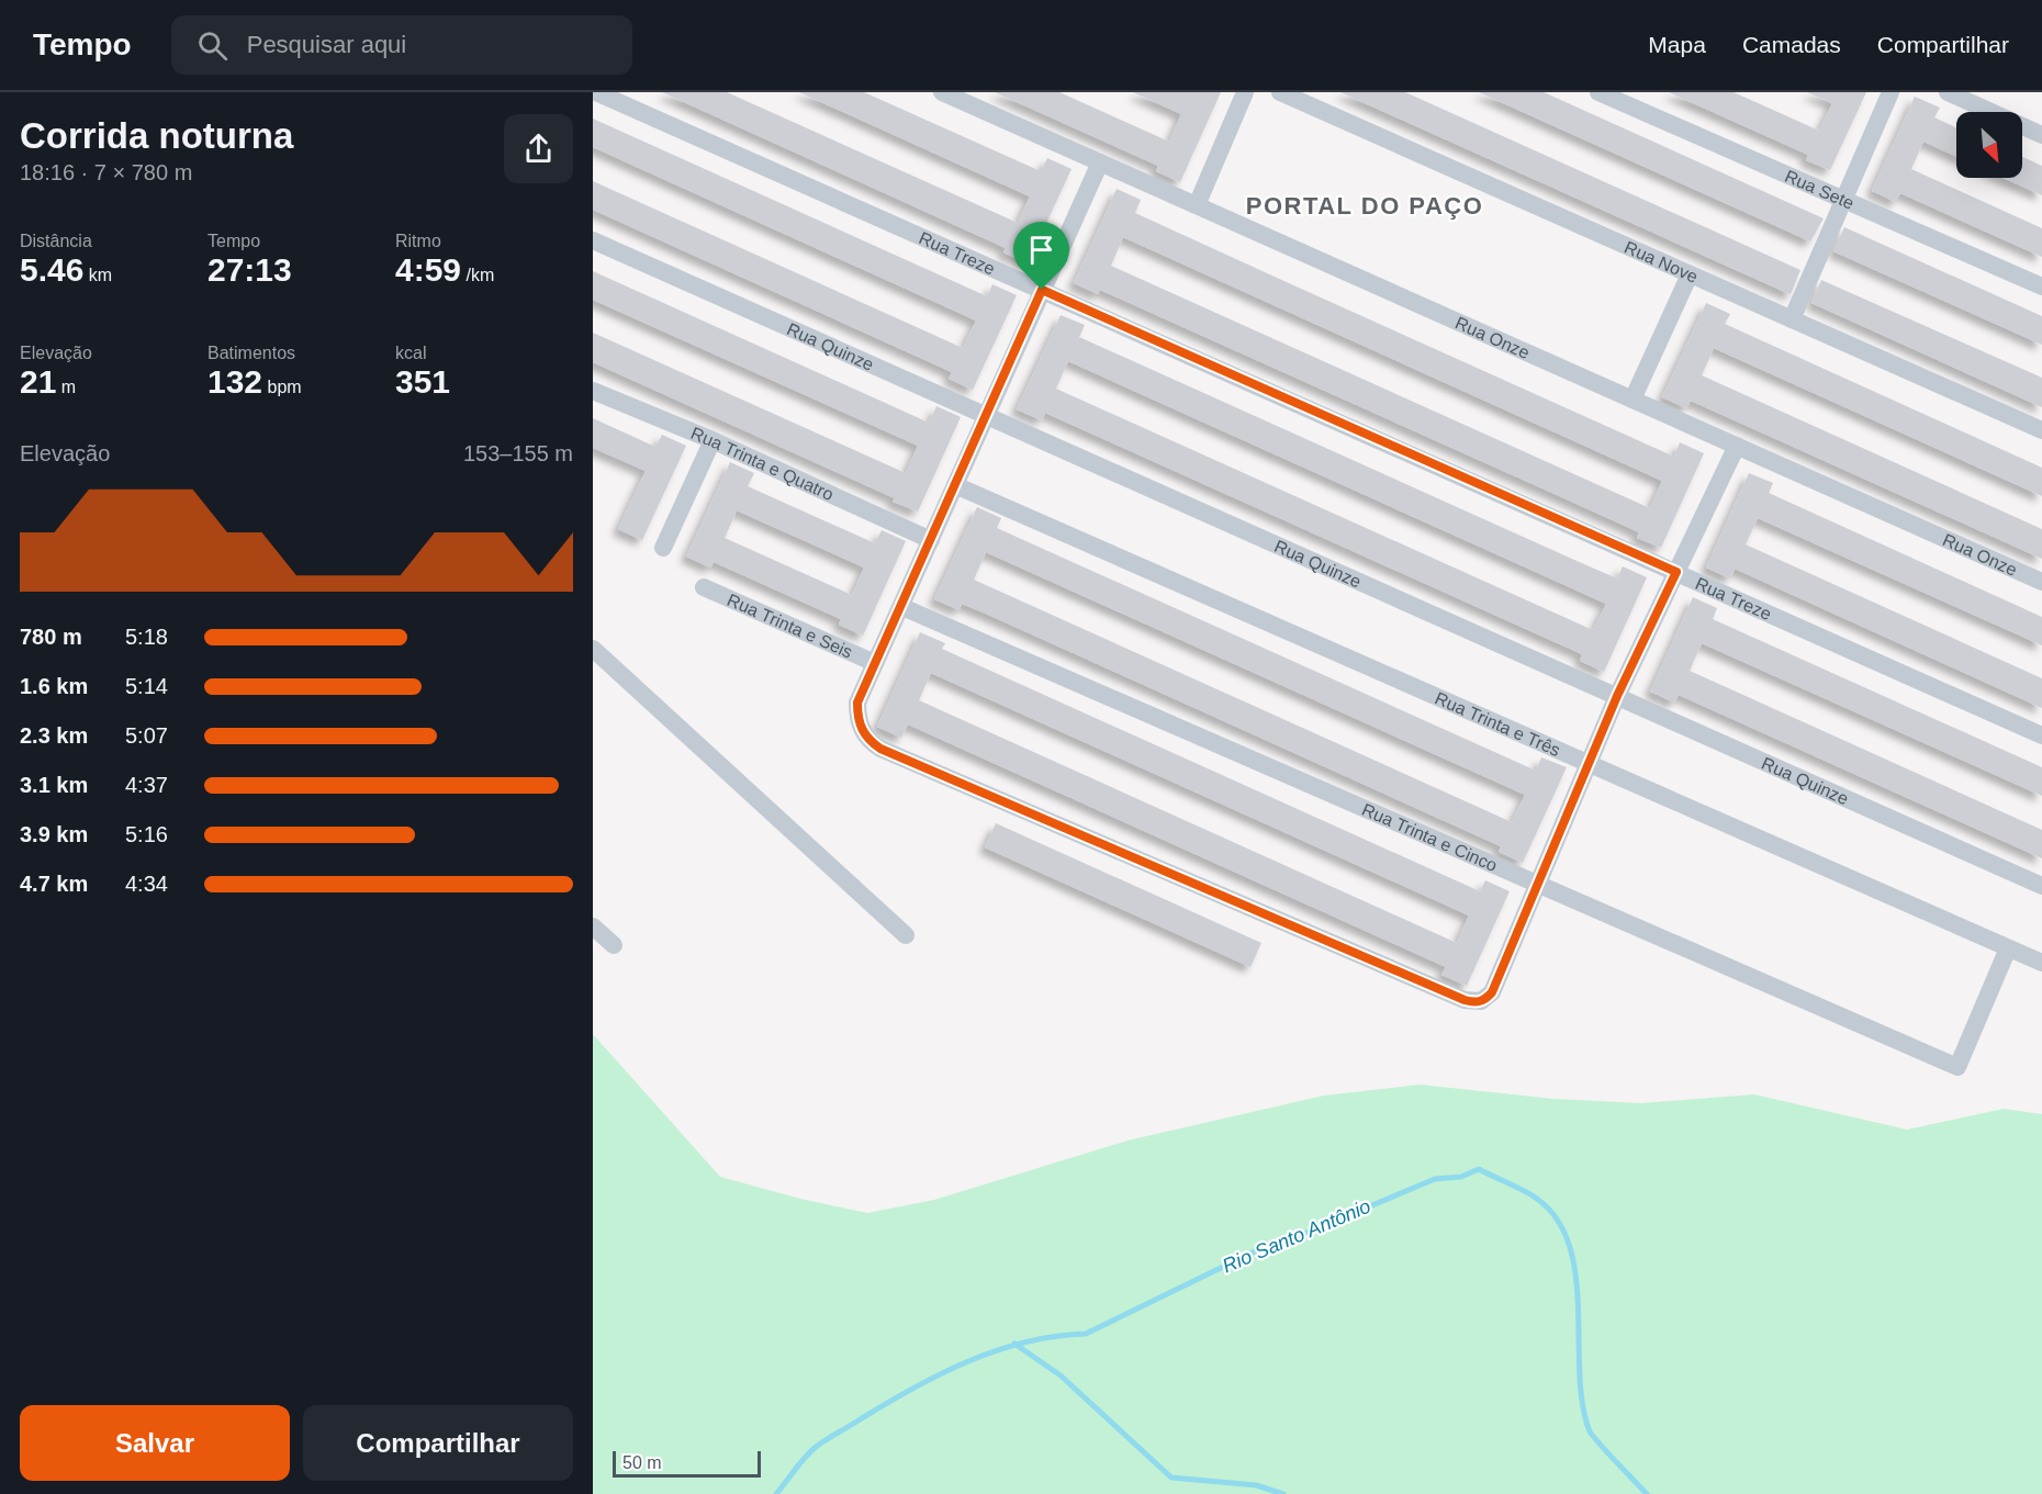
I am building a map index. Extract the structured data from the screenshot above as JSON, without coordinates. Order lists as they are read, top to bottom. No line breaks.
{"streets":{"street":["Rua Sete","Rua Treze","Rua Nove","Rua Onze","Rua Quinze","Rua Trinta e Quatro","Rua Trinta e Seis","Rua Trinta e Três","Rua Trinta e Cinco"]},"crossings":[["Rua Trinta e Três","Rua Trinta e Cinco"]],"districts":["PORTAL DO PAÇO"],"water":["Rio Santo Antônio"],"scale_bar":"50 m","north":"bottom right","page":{"header":"Tempo","search":"Pesquisar aqui","nav":["Mapa","Camadas","Compartilhar"],"heading":["Corrida noturna","18:16 · 7 × 780 m"],"stats":[["Distância","5.46 km"],["Tempo","27:13"],["Ritmo","4:59 /km"],["Elevação","21 m"],["Batimentos","132 bpm"],["kcal","351"]],"chart":["Elevação","153–155 m"],"list":[{"name":"780 m","note":"5:18"},{"name":"1.6 km","note":"5:14"},{"name":"2.3 km","note":"5:07"},{"name":"3.1 km","note":"4:37"},{"name":"3.9 km","note":"5:16"},{"name":"4.7 km","note":"4:34"}],"buttons":["Salvar","Compartilhar"],"scale":"50 m"}}
